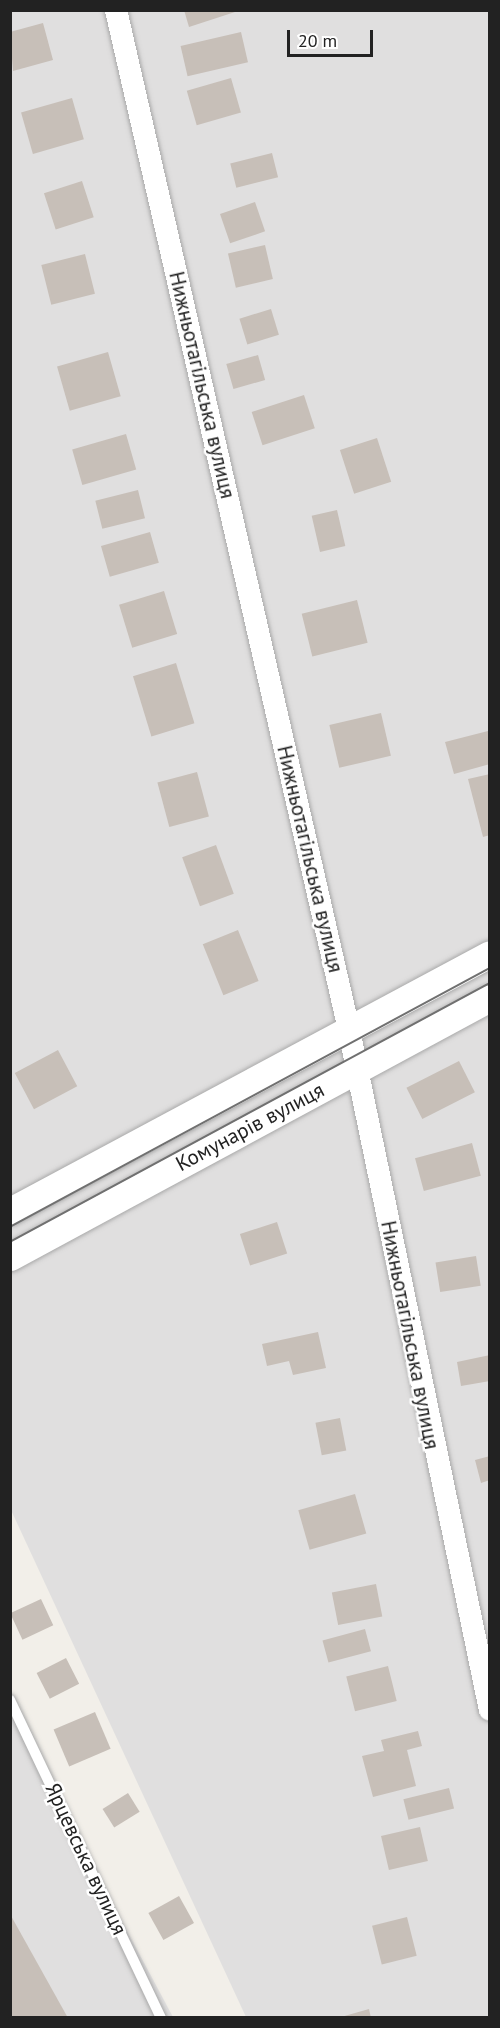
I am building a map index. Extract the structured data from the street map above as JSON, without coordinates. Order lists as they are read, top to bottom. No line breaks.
{"streets":{"street":["Нижньотагільська вулиця","Комунарів вулиця"],"lane":["Ярцевська вулиця"]},"crossings":[["Нижньотагільська вулиця","Комунарів вулиця"]],"scale_bar":"20 m"}
